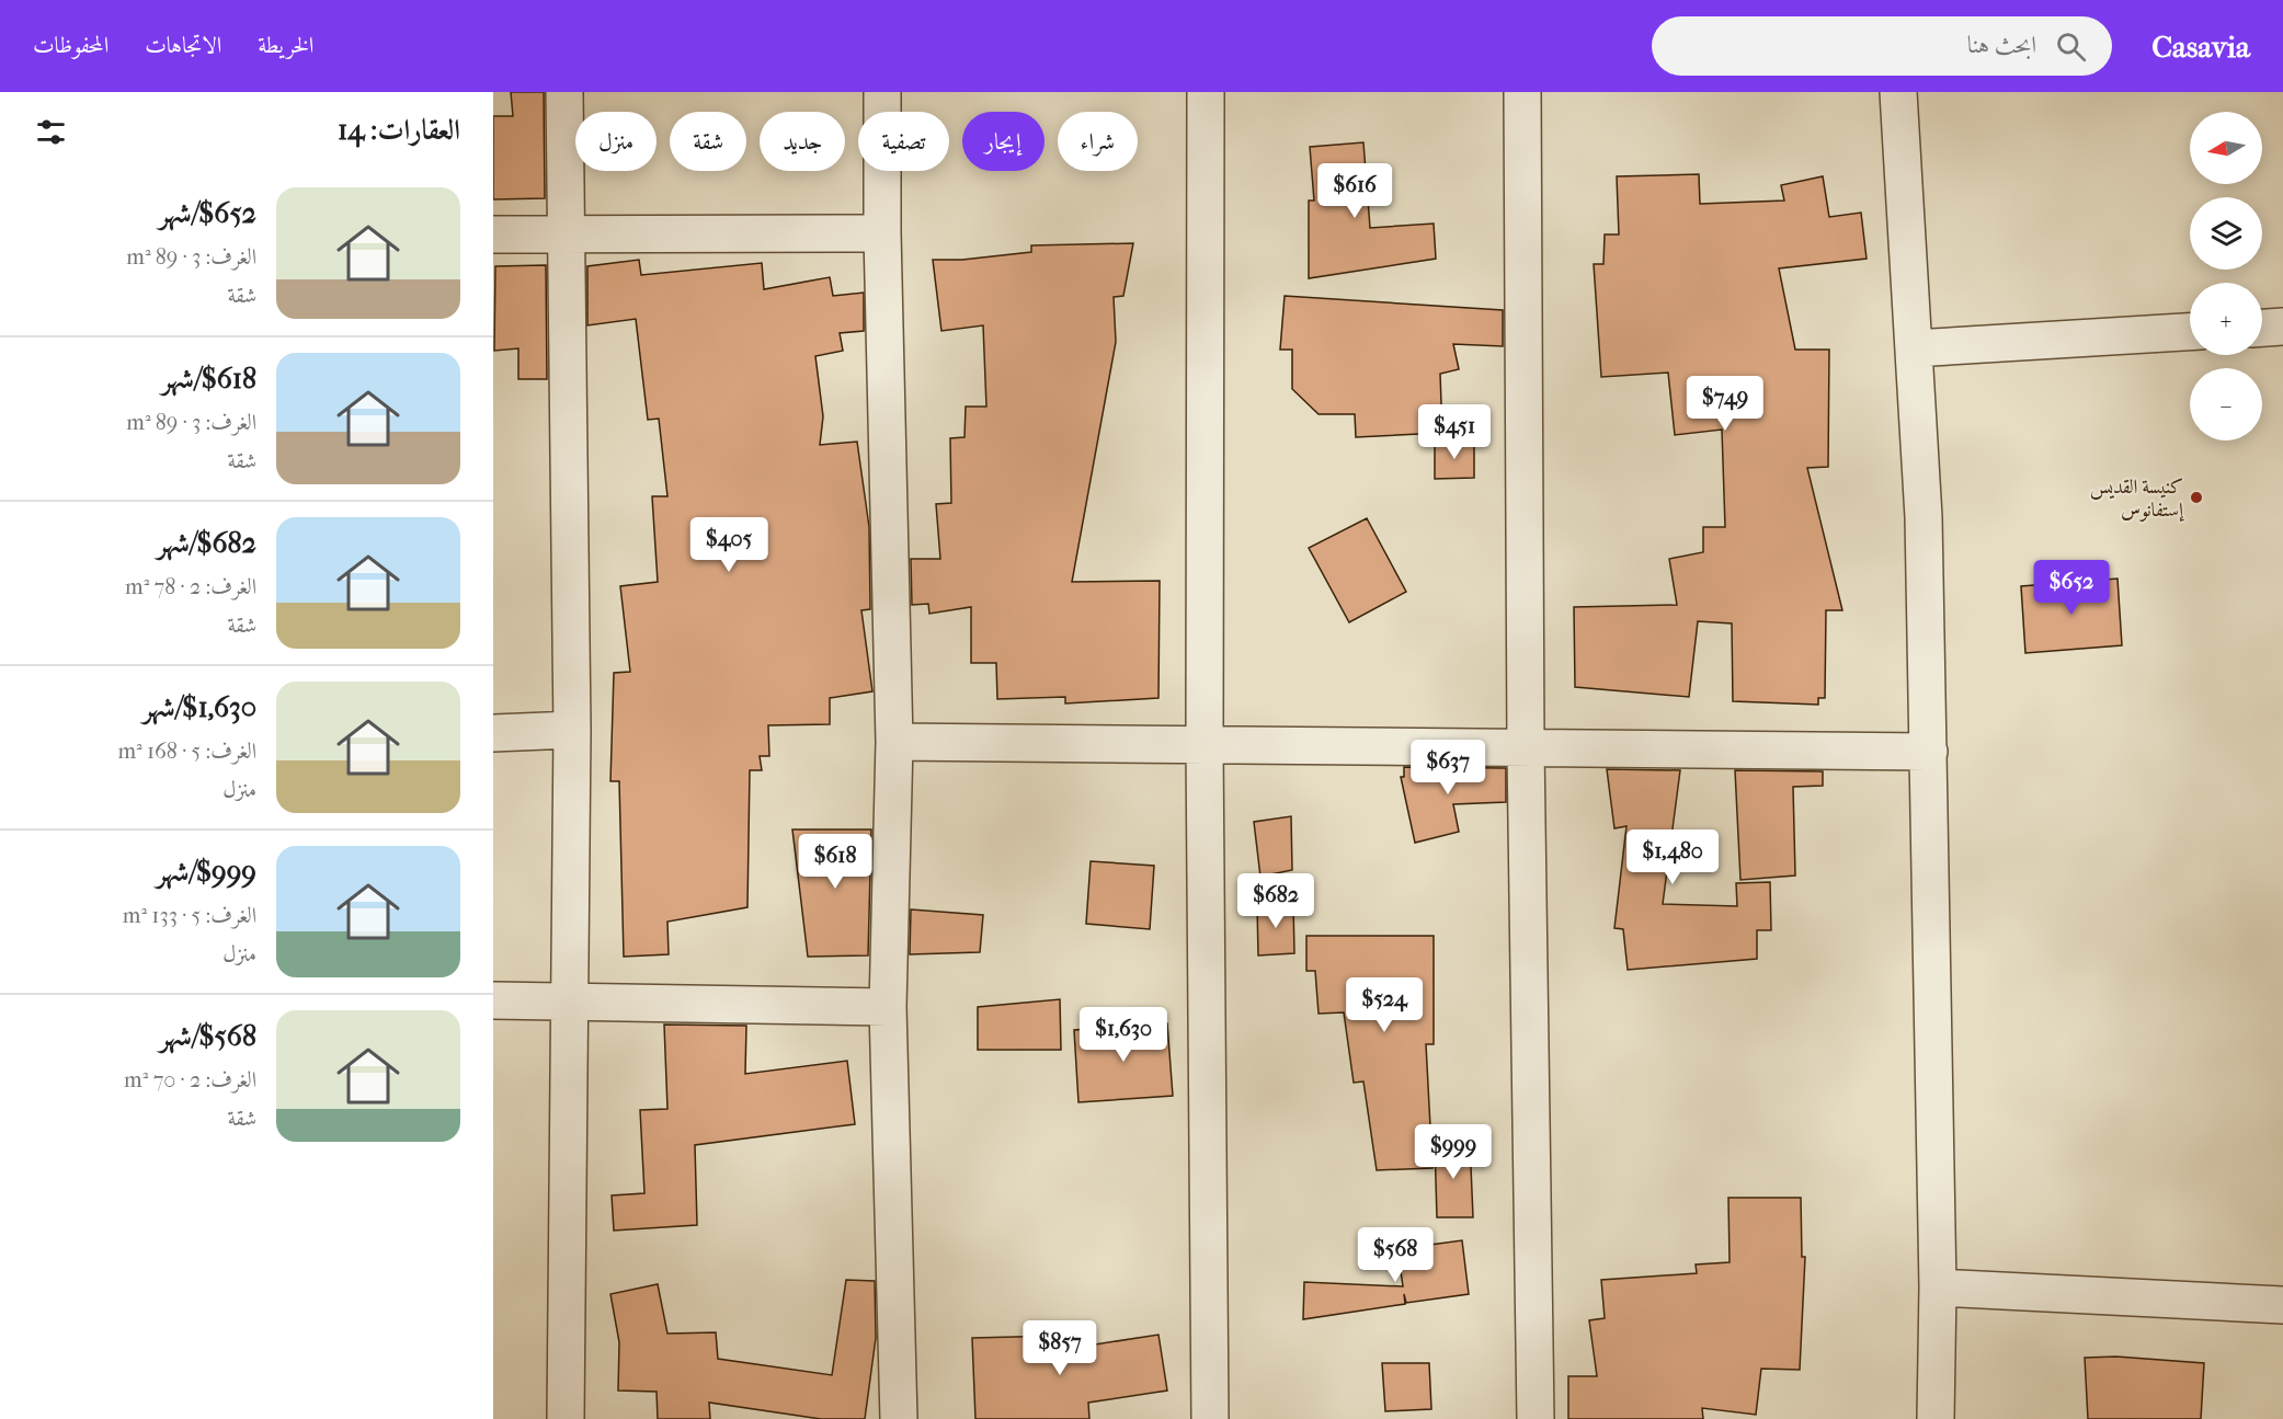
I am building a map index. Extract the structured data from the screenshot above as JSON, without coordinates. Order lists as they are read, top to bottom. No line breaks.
{"places":["كنيسة القديس إستفانوس"],"north":"left","page":{"header":"Casavia","search":"ابحث هنا","nav":["الخريطة","الاتجاهات","المحفوظات"],"heading":"العقارات: 14","map_buttons":["+","−"],"chip":["شراء","إيجار","تصفية","جديد","شقة","منزل"],"price":["$616","$749","$451","$405","$652","$637","$1,480","$618","$682","$524","$1,630","$999","$568","$857"],"list":[{"name":"$652/شهر","note":"الغرف: 3 · 89 m² · شقة"},{"name":"$618/شهر","note":"الغرف: 3 · 89 m² · شقة"},{"name":"$682/شهر","note":"الغرف: 2 · 78 m² · شقة"},{"name":"$1,630/شهر","note":"الغرف: 5 · 168 m² · منزل"},{"name":"$999/شهر","note":"الغرف: 5 · 133 m² · منزل"},{"name":"$568/شهر","note":"الغرف: 2 · 70 m² · شقة"}]}}
